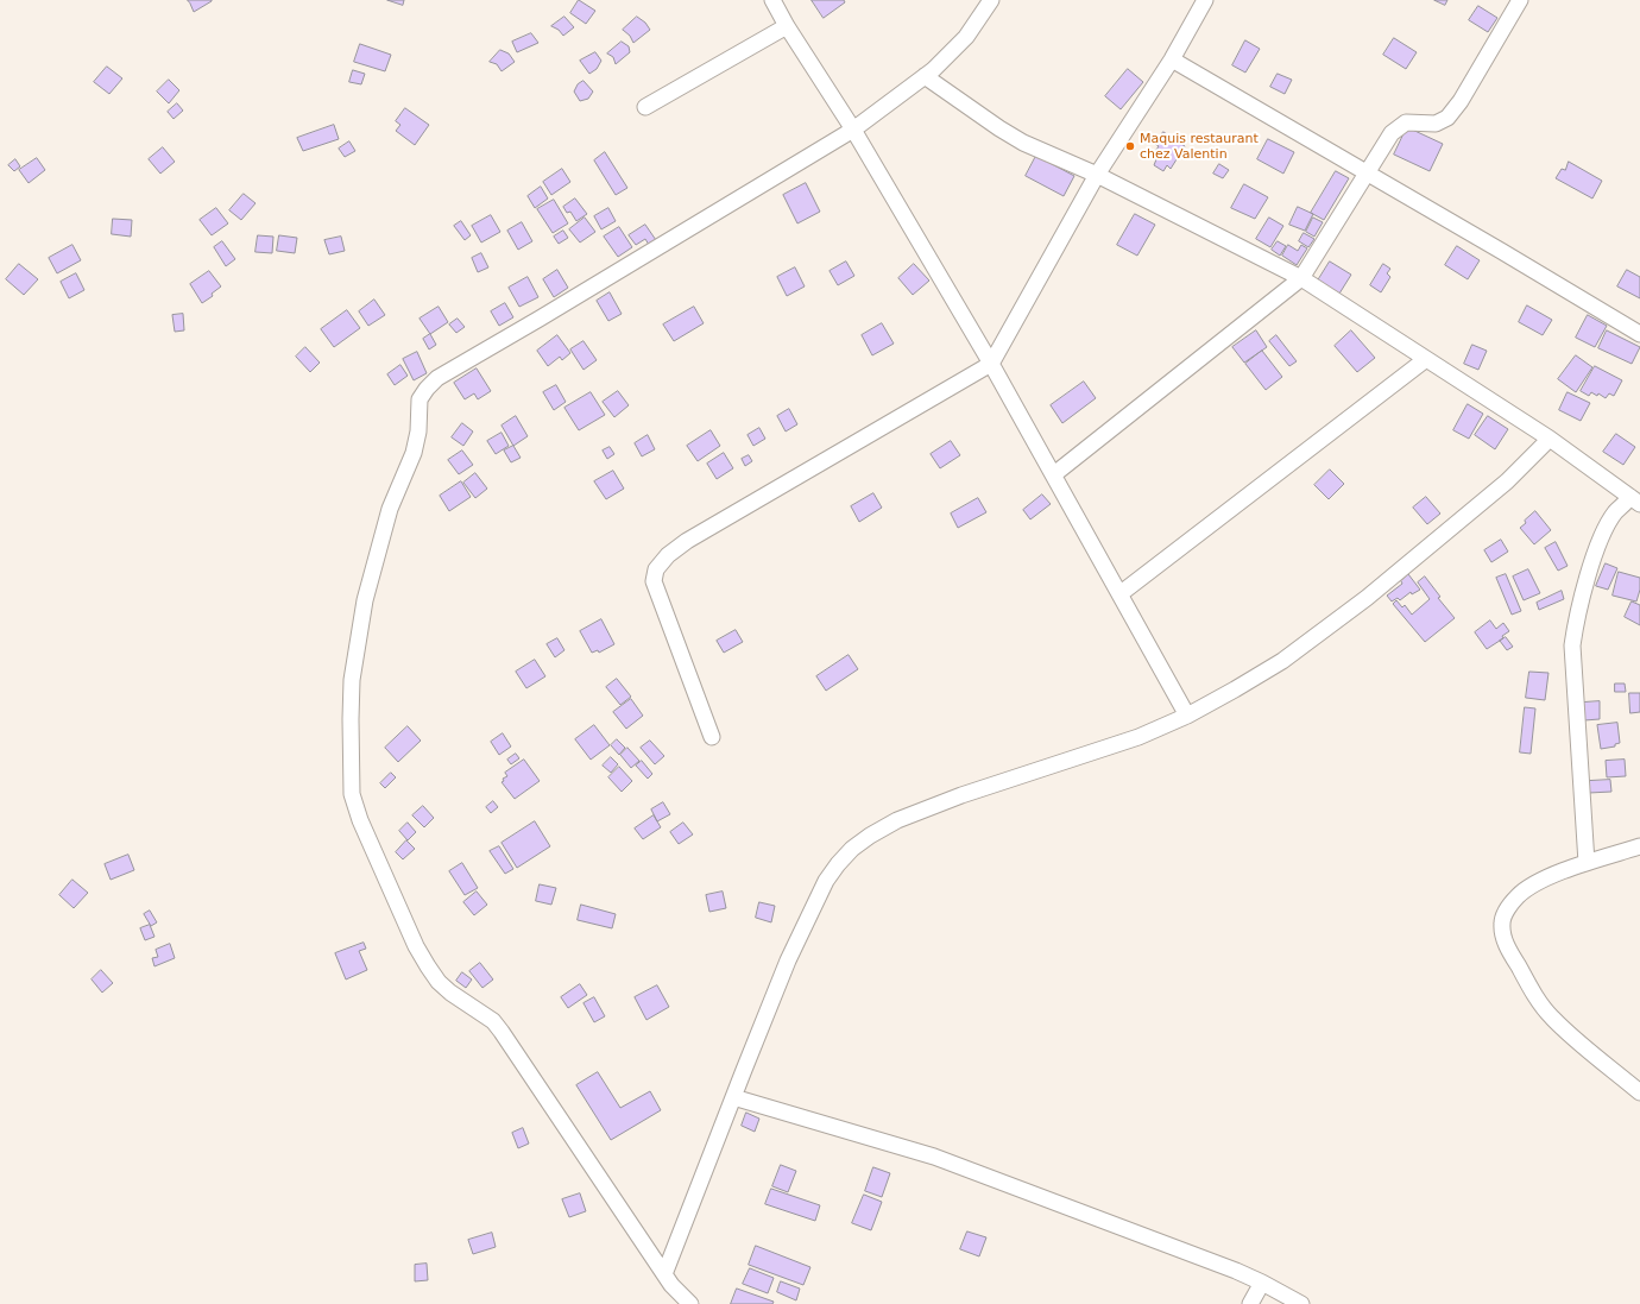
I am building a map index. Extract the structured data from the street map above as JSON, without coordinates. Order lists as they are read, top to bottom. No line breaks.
{"places":["Maquis restaurant chez Valentin"]}
